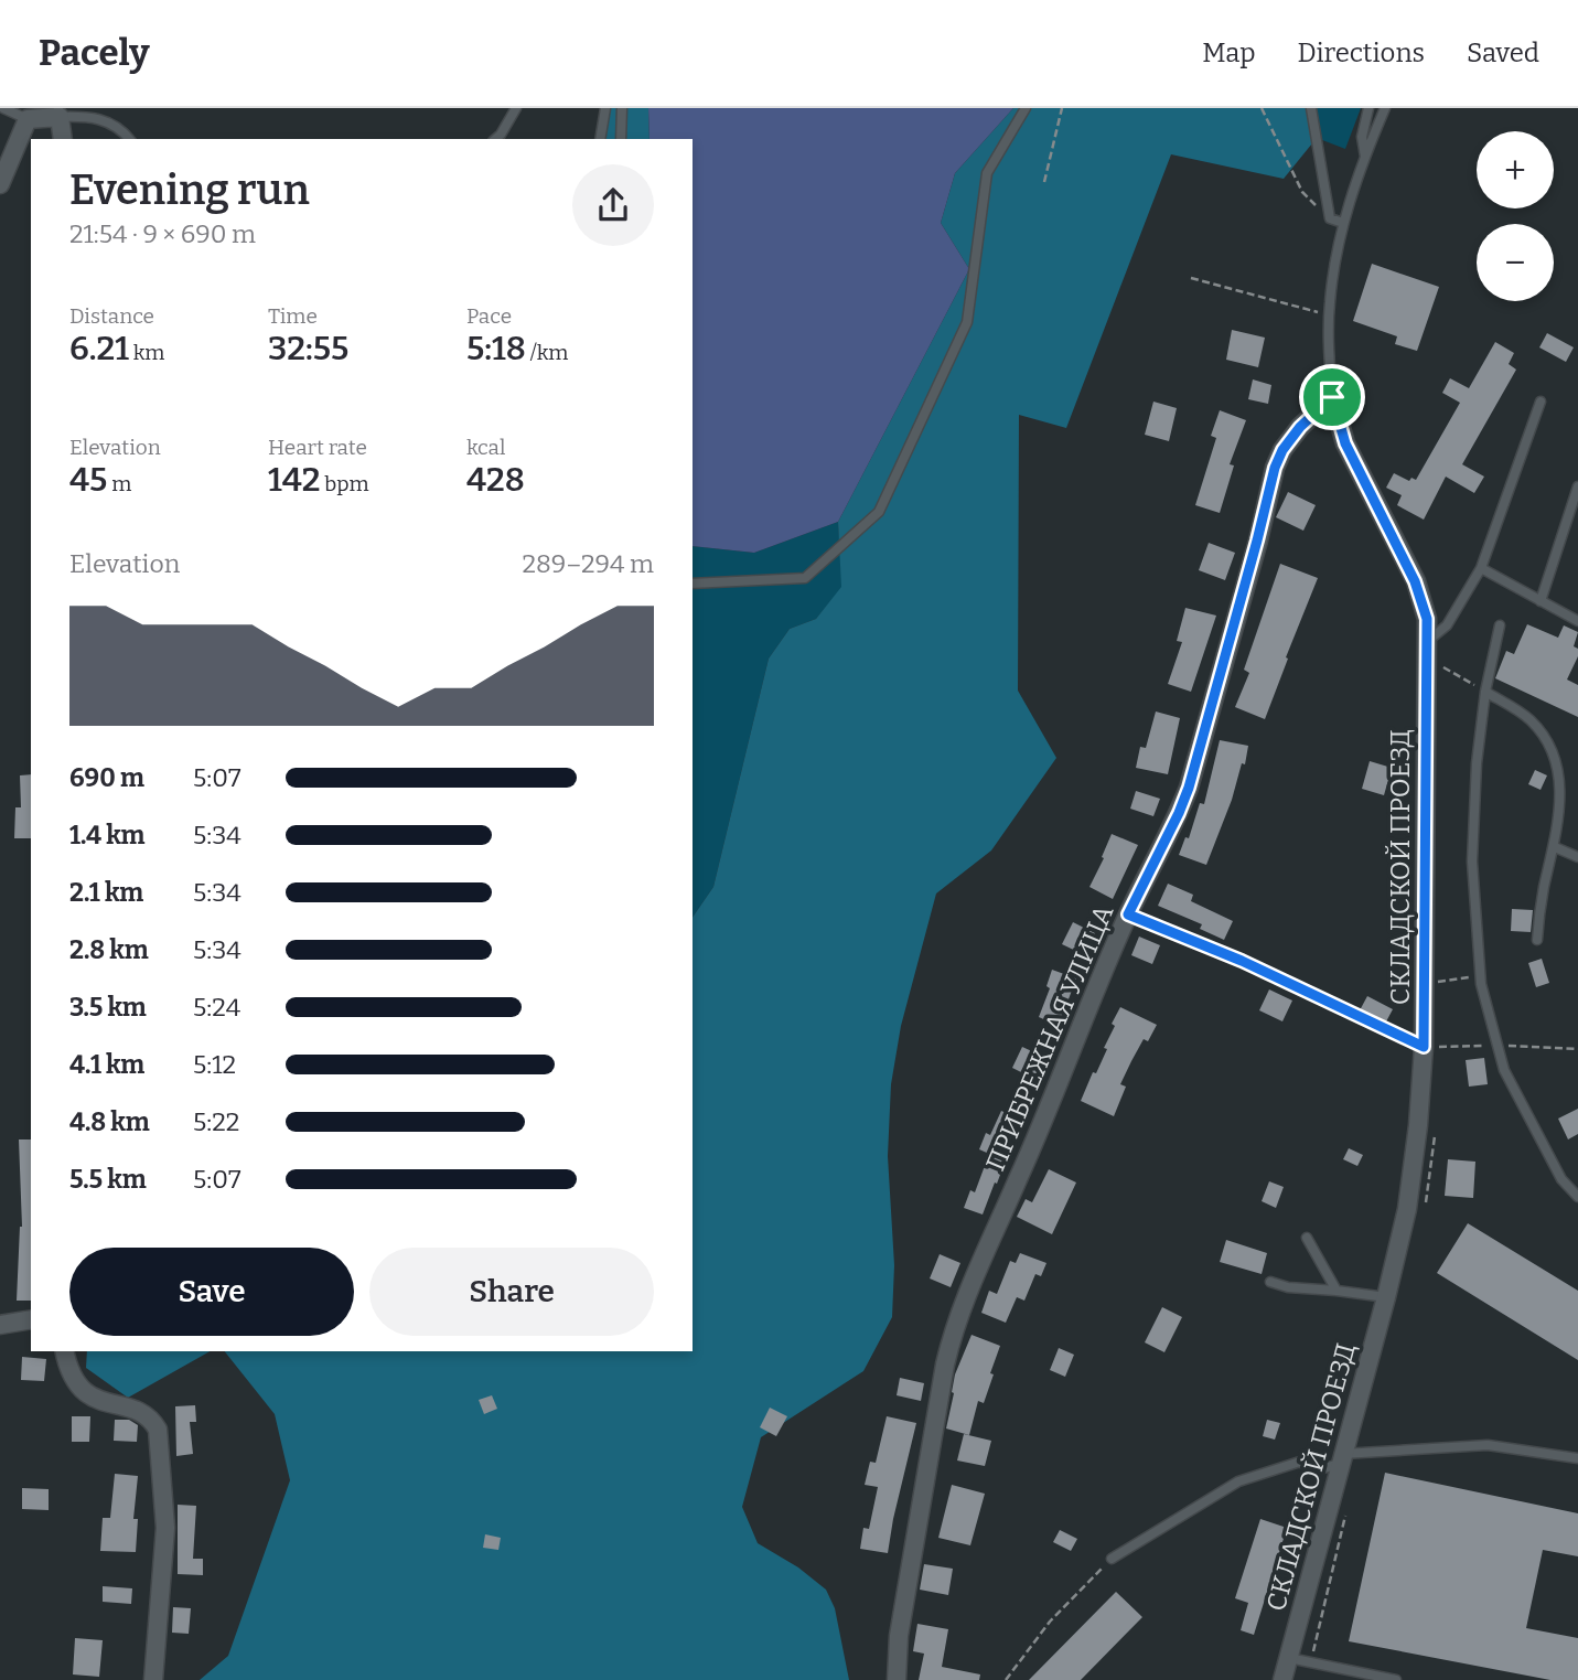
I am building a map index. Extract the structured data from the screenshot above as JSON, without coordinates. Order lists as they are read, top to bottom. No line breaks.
{"streets":{"street":["СКЛАДСКОЙ ПРОЕЗД","ПРИБРЕЖНАЯ УЛИЦА"]},"crossings":[["СКЛАДСКОЙ ПРОЕЗД","ПРИБРЕЖНАЯ УЛИЦА"]],"page":{"header":"Pacely","nav":["Map","Directions","Saved"],"map_buttons":["+","−"],"heading":["Evening run","21:54 · 9 × 690 m"],"stats":[["Distance","6.21 km"],["Time","32:55"],["Pace","5:18 /km"],["Elevation","45 m"],["Heart rate","142 bpm"],["kcal","428"]],"chart":["Elevation","289–294 m"],"list":[{"name":"690 m","note":"5:07"},{"name":"1.4 km","note":"5:34"},{"name":"2.1 km","note":"5:34"},{"name":"2.8 km","note":"5:34"},{"name":"3.5 km","note":"5:24"},{"name":"4.1 km","note":"5:12"},{"name":"4.8 km","note":"5:22"},{"name":"5.5 km","note":"5:07"}],"buttons":["Save","Share"]}}
